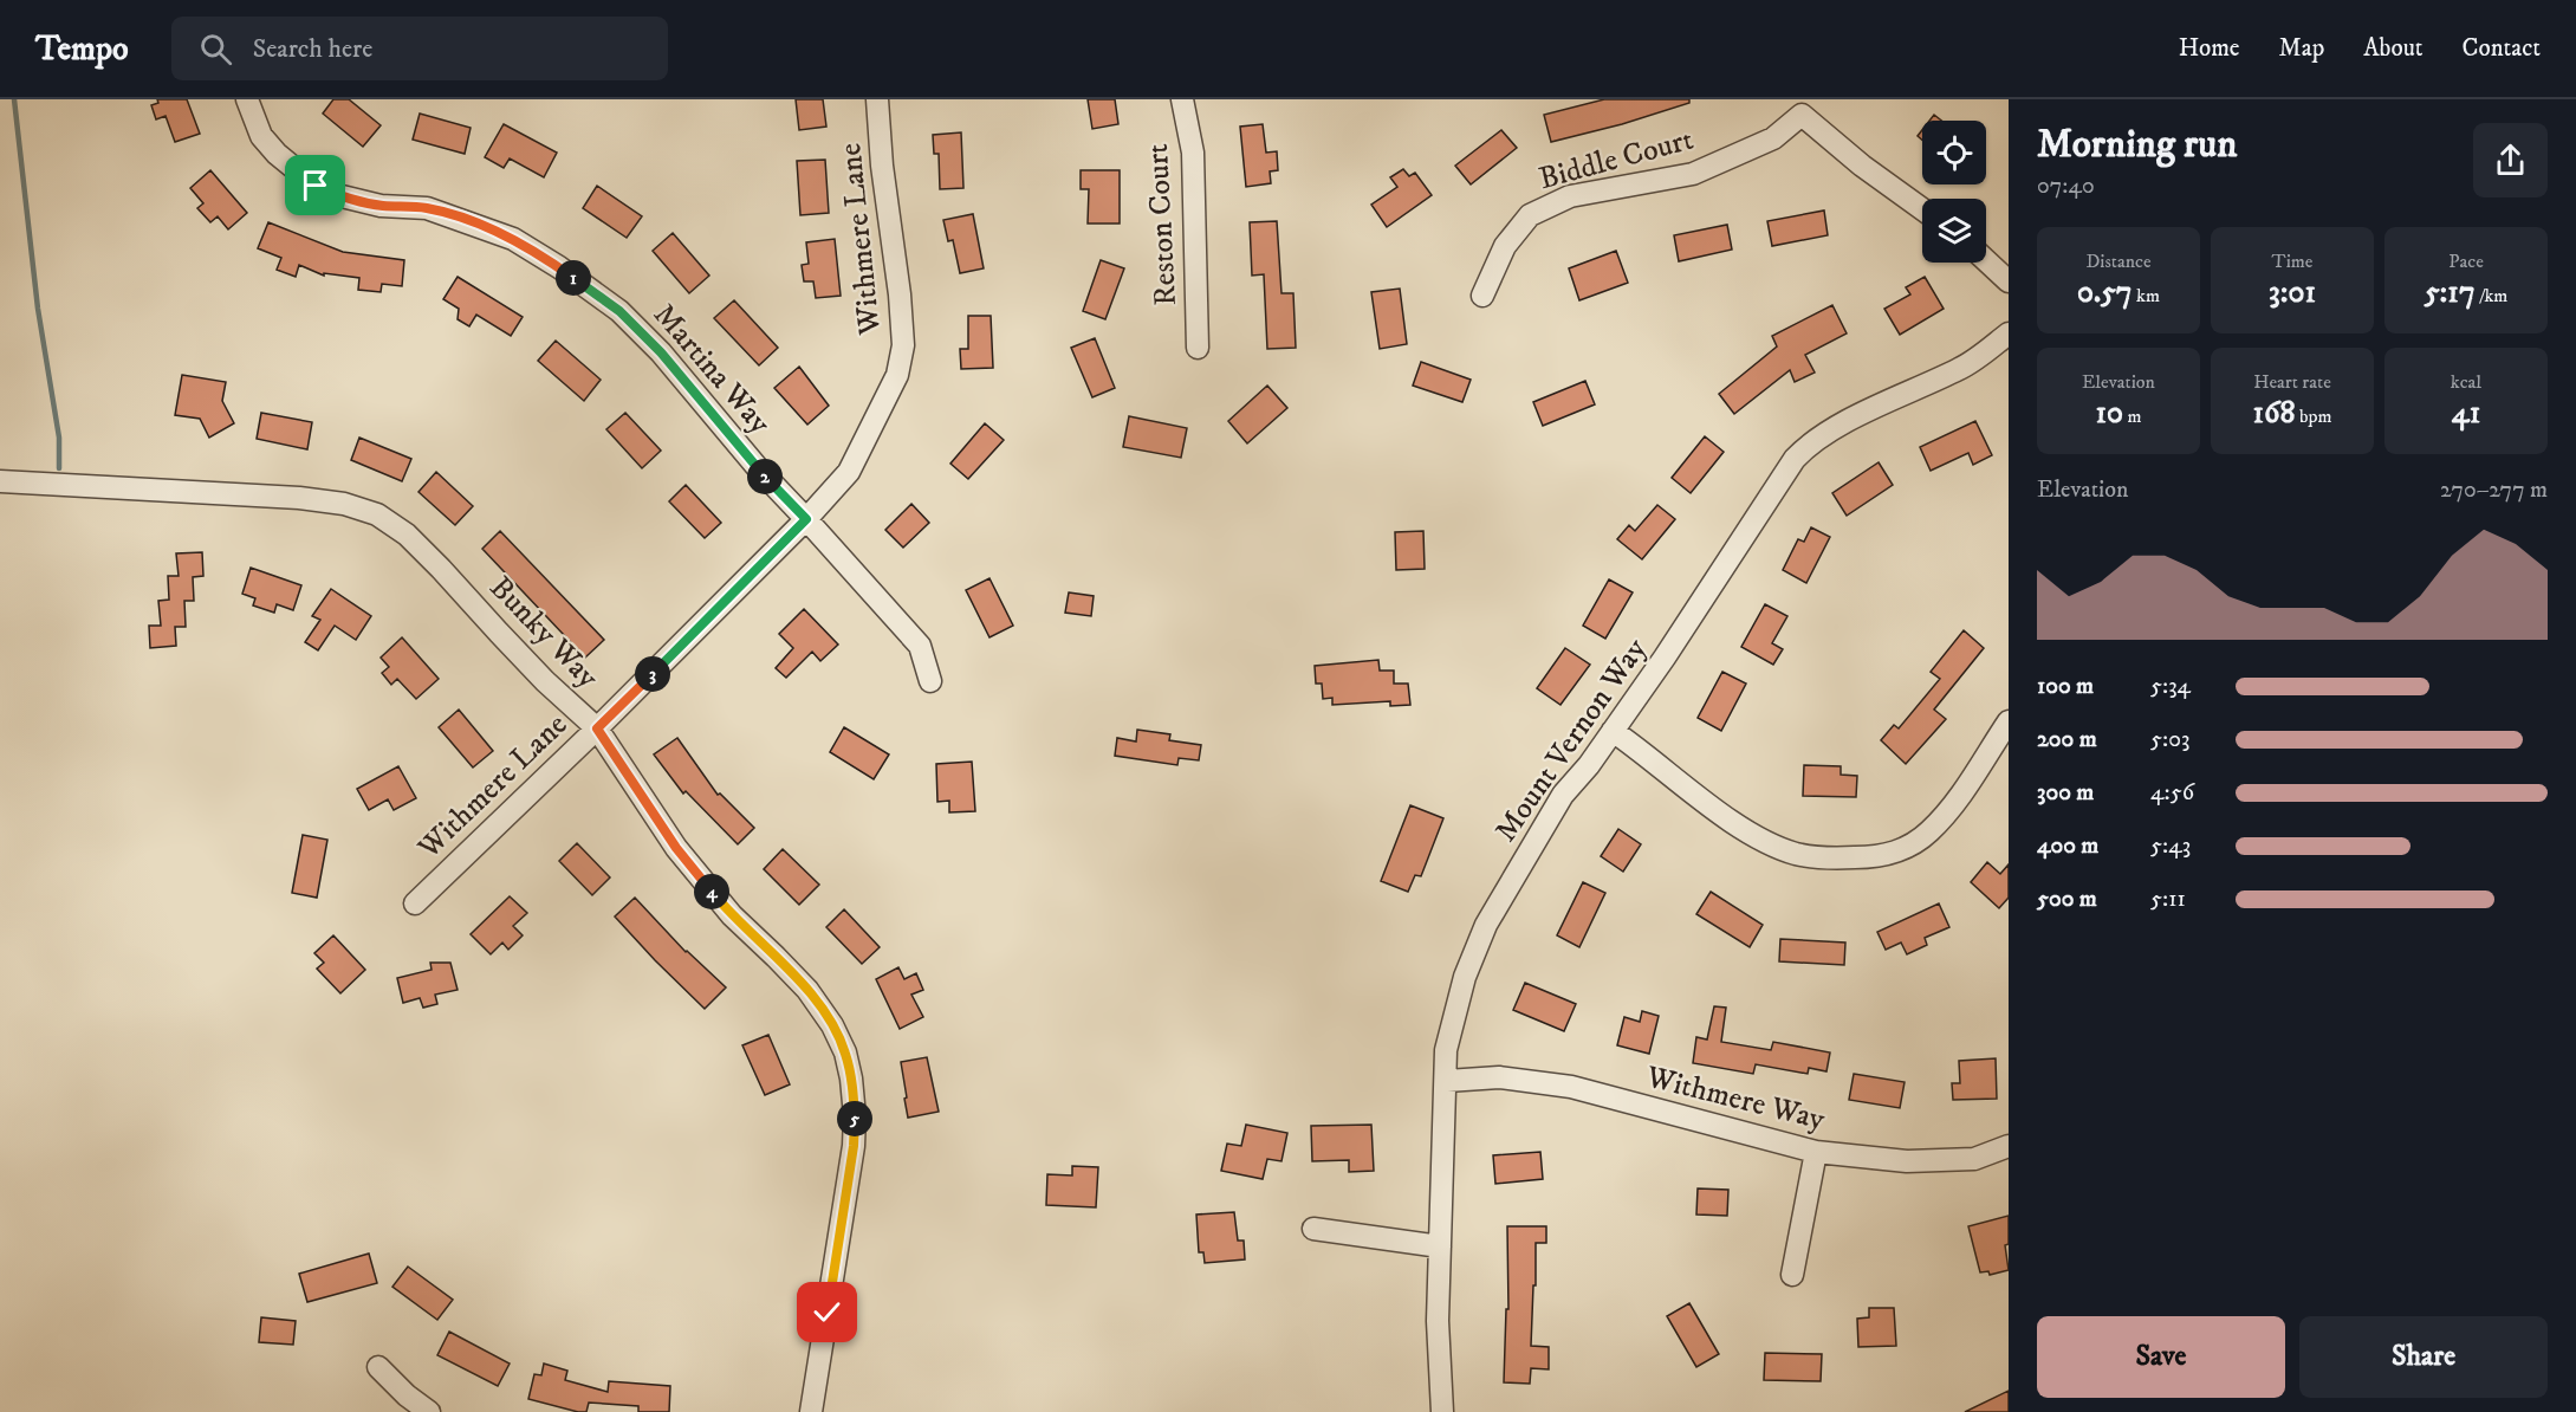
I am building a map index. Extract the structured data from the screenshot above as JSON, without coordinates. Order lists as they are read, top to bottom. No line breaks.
{"streets":{"street":["Biddle Court","Reston Court","Withmere Lane","Martina Way","Bunky Way","Mount Vernon Way","Withmere Way"]},"crossings":[["Withmere Lane","Martina Way"],["Withmere Lane","Bunky Way"],["Mount Vernon Way","Withmere Way"]],"page":{"header":"Tempo","search":"Search here","nav":["Home","Map","About","Contact"],"heading":["Morning run","07:40"],"stats":[["Distance","0.57 km"],["Time","3:01"],["Pace","5:17 /km"],["Elevation","10 m"],["Heart rate","168 bpm"],["kcal","41"]],"pins":["1","2","3","4","5"],"chart":["Elevation","270–277 m"],"list":[{"name":"100 m","note":"5:34"},{"name":"200 m","note":"5:03"},{"name":"300 m","note":"4:56"},{"name":"400 m","note":"5:43"},{"name":"500 m","note":"5:11"}],"buttons":["Save","Share"]}}
